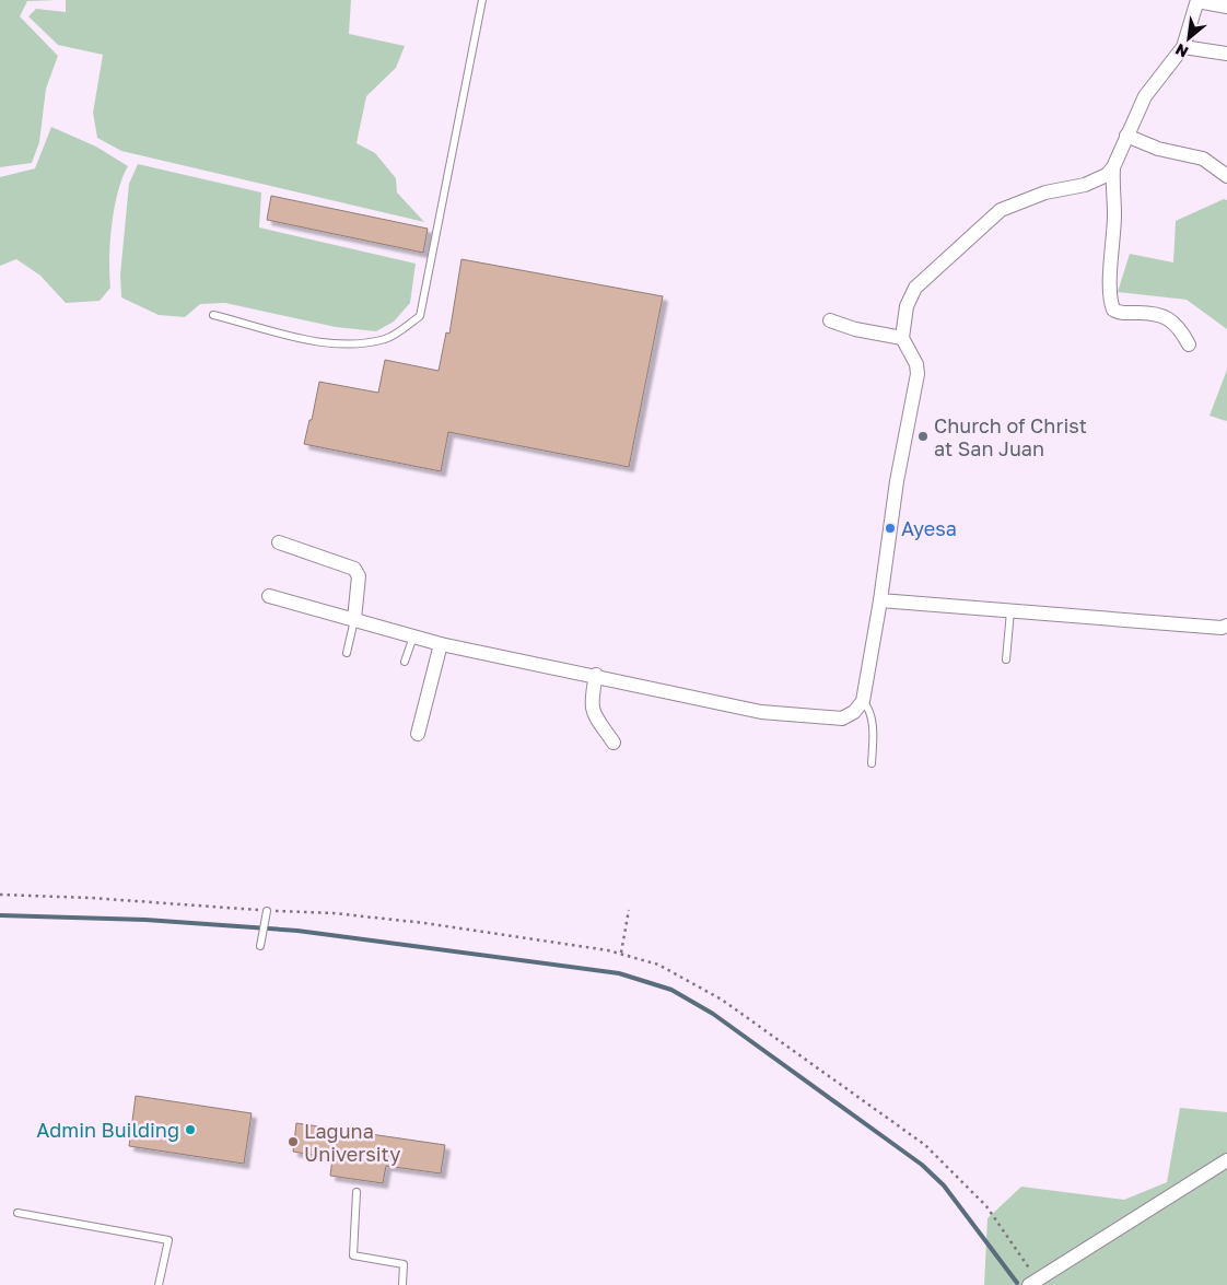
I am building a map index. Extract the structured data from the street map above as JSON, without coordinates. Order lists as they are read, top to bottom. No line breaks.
{"places":["Church of Christ at San Juan","Ayesa","Admin Building","Laguna University"],"north":"bottom left"}
